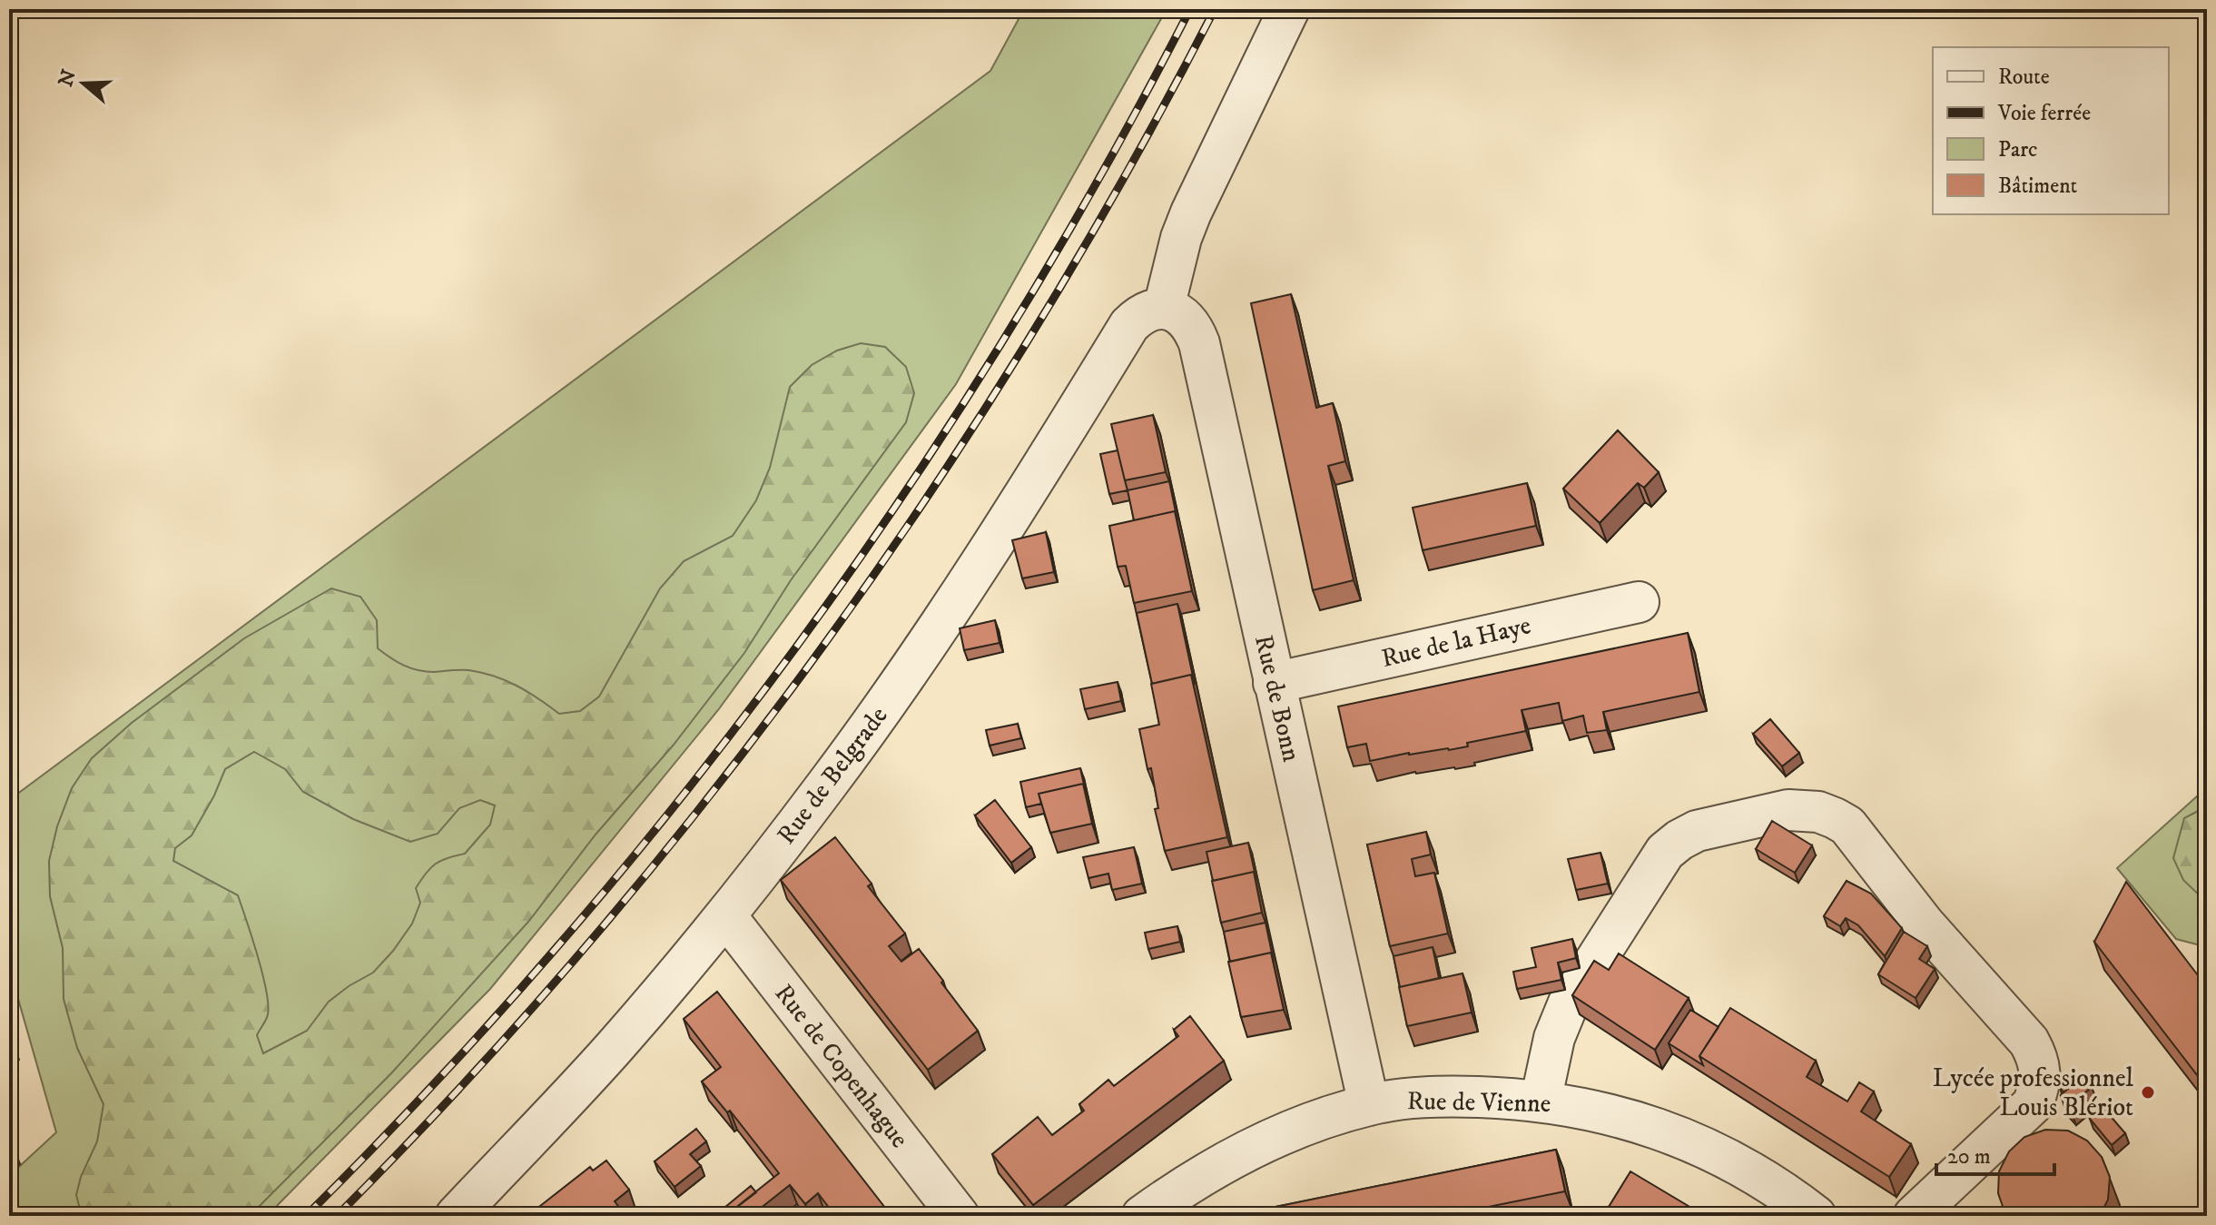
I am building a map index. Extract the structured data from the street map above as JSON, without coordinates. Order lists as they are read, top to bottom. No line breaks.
{"streets":{"street":["Rue de la Haye","Rue de Bonn","Rue de Belgrade","Rue de Copenhague","Rue de Vienne"]},"crossings":[["Rue de la Haye","Rue de Bonn"],["Rue de Bonn","Rue de Belgrade"],["Rue de Bonn","Rue de Vienne"],["Rue de Belgrade","Rue de Copenhague"]],"places":["Lycée professionnel Louis Blériot"],"legend":["Route","Voie ferrée","Parc","Bâtiment"],"scale_bar":"20 m","north":"left"}
